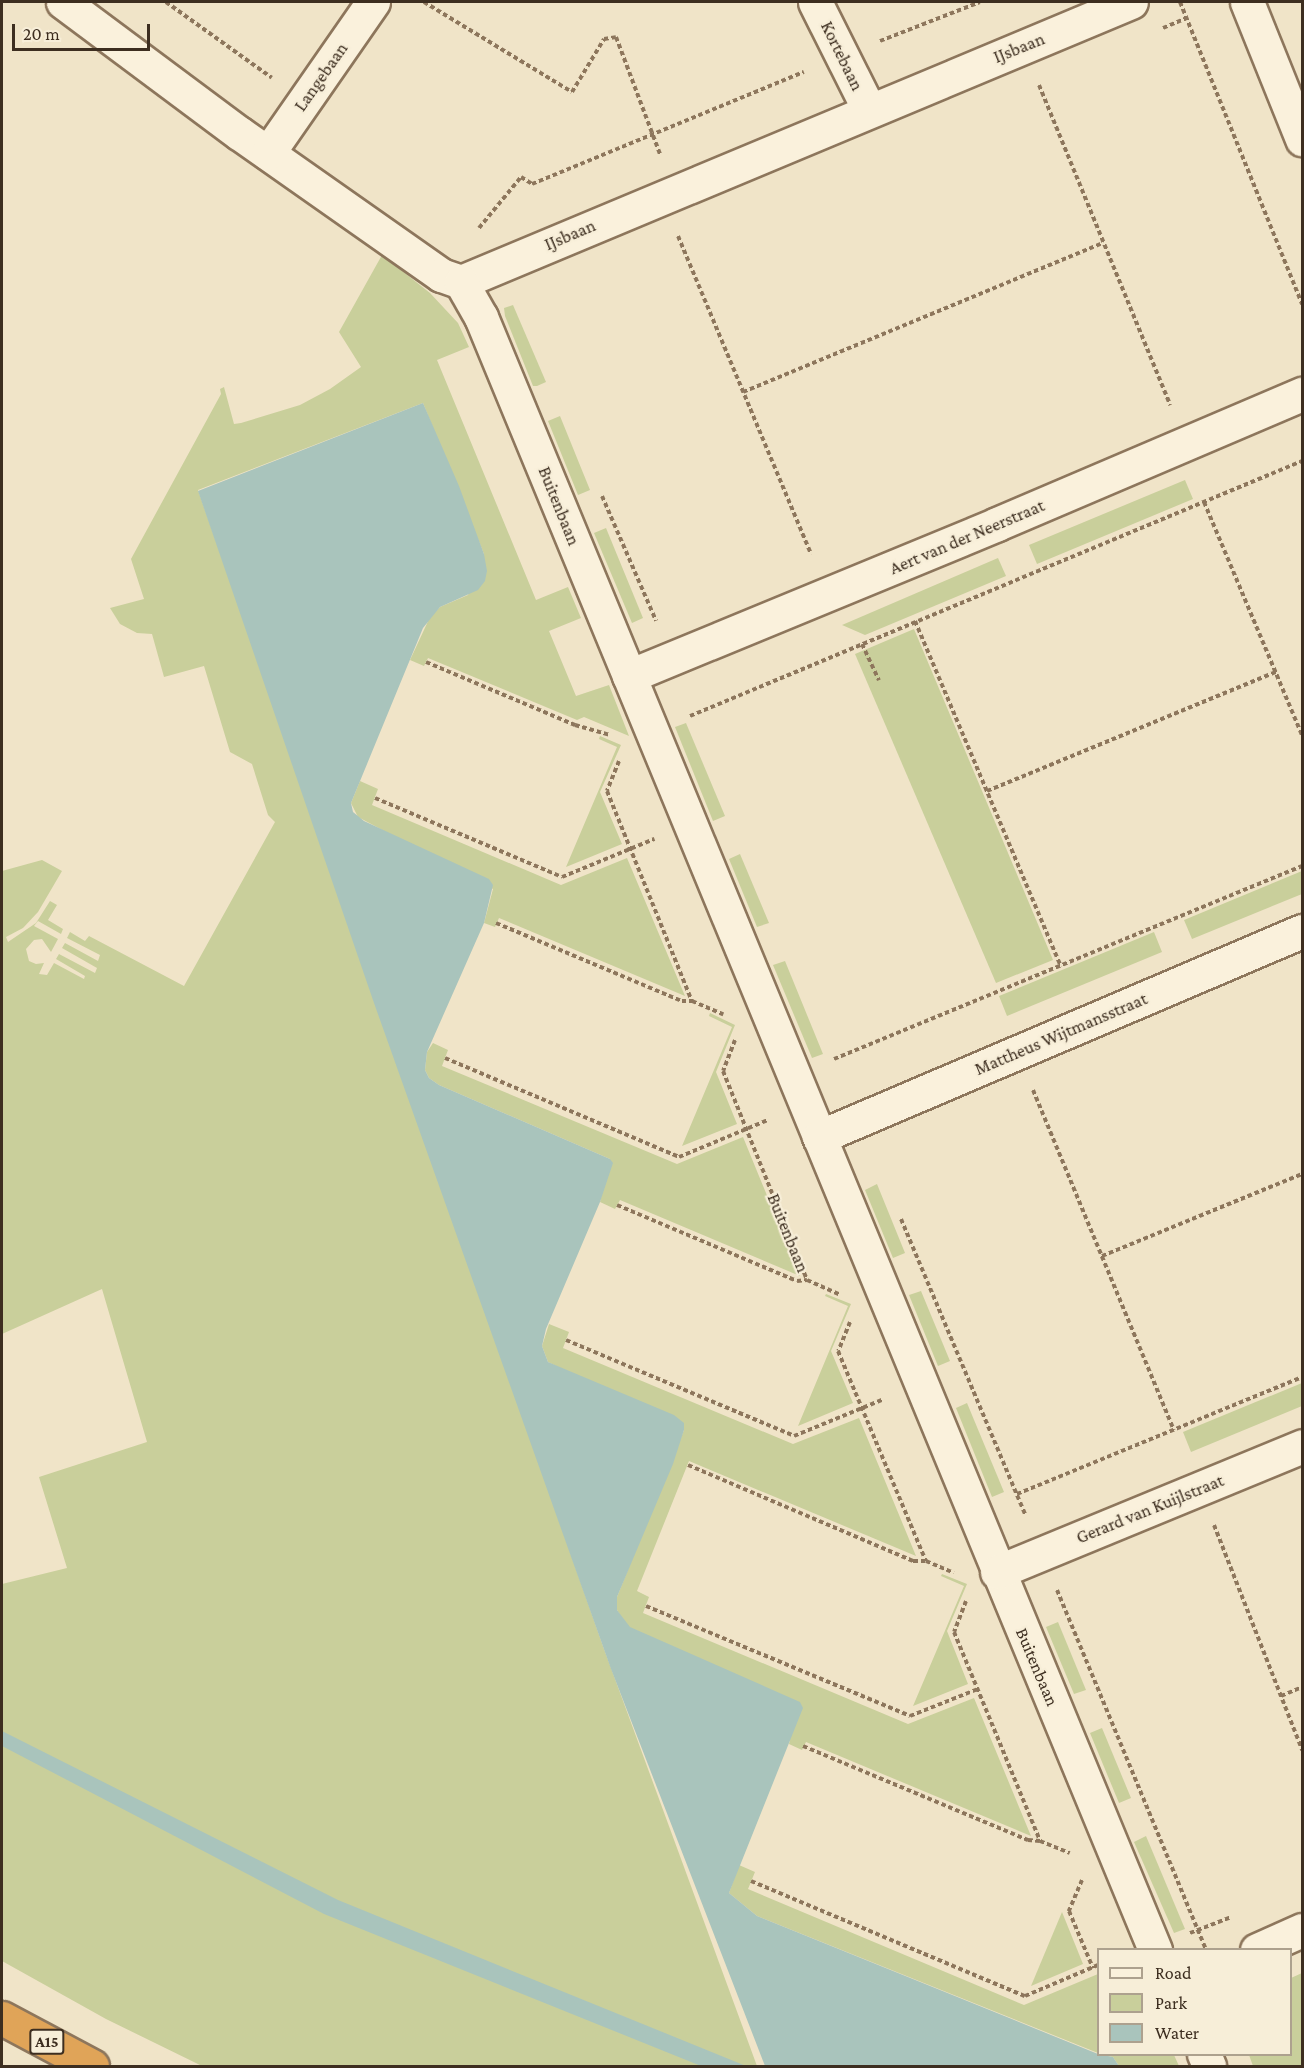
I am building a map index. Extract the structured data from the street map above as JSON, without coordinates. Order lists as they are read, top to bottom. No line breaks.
{"streets":{"highway":["A15"],"street":["IJsbaan","Kortebaan","Langebaan","Buitenbaan","Aert van der Neerstraat","Mattheus Wijtmansstraat","Gerard van Kuijlstraat"]},"crossings":[["IJsbaan","Kortebaan"],["IJsbaan","Buitenbaan"],["Buitenbaan","Aert van der Neerstraat"],["Buitenbaan","Mattheus Wijtmansstraat"],["Buitenbaan","Gerard van Kuijlstraat"]],"legend":["Road","Park","Water"],"scale_bar":"20 m"}
